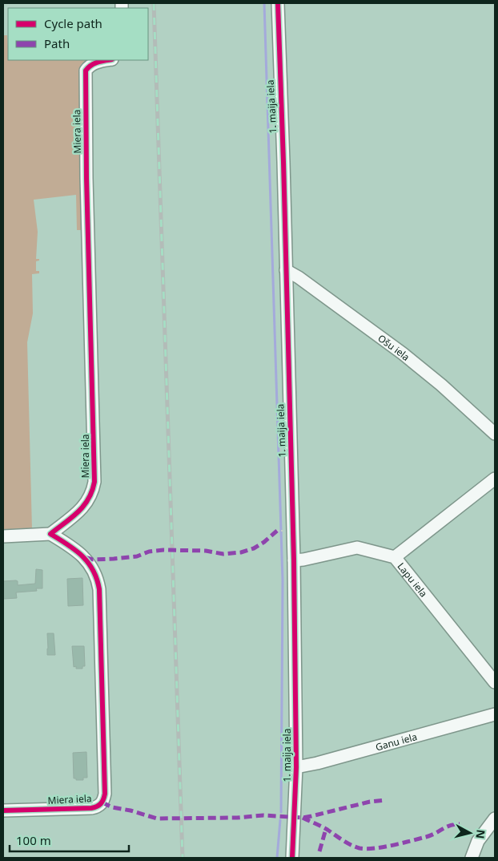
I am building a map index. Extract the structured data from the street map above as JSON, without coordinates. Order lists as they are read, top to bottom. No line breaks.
{"streets":{"street":["1. maija iela","Miera iela","Ošu iela","Lapu iela","Ganu iela"]},"crossings":[["1. maija iela","Ošu iela"],["1. maija iela","Lapu iela"],["1. maija iela","Ganu iela"]],"legend":["Cycle path","Path"],"scale_bar":"100 m","north":"right"}
